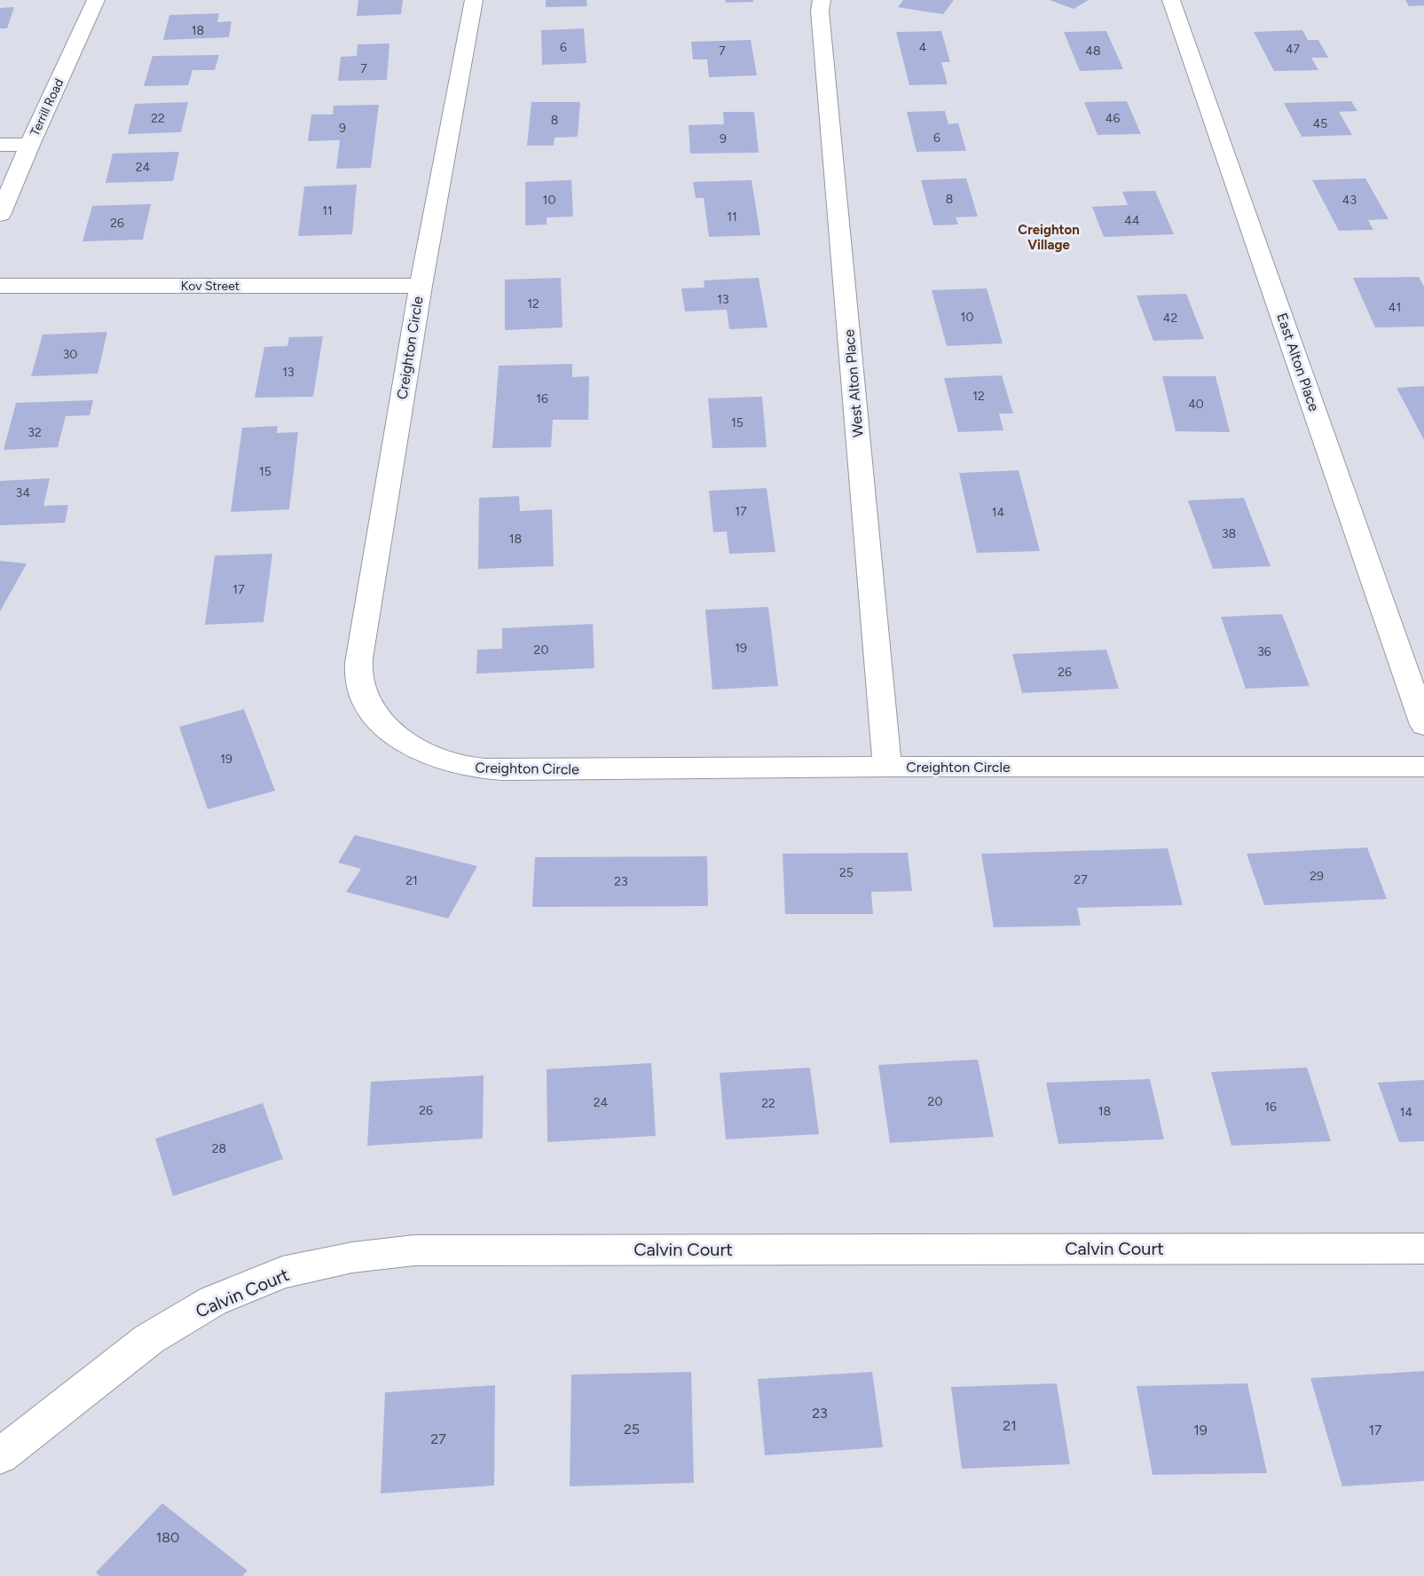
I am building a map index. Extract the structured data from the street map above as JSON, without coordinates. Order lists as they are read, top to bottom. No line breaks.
{"streets":{"street":["Terrill Road","Kov Street","Creighton Circle","East Alton Place","West Alton Place","Calvin Court"]},"crossings":[["Kov Street","Creighton Circle"],["Creighton Circle","West Alton Place"]],"districts":["Creighton Village"],"house_numbers":["18","6","4","47","7","48","7","22","46","8","45","9","6","9","24","8","10","43","11","11","44","26","13","12","41","10","42","30","13","12","16","40","15","32","15","34","17","14","38","18","17","19","20","36","26","19","25","29","27","21","23","20","24","22","16","26","18","14","28","23","21","25","19","17","27","180"]}
